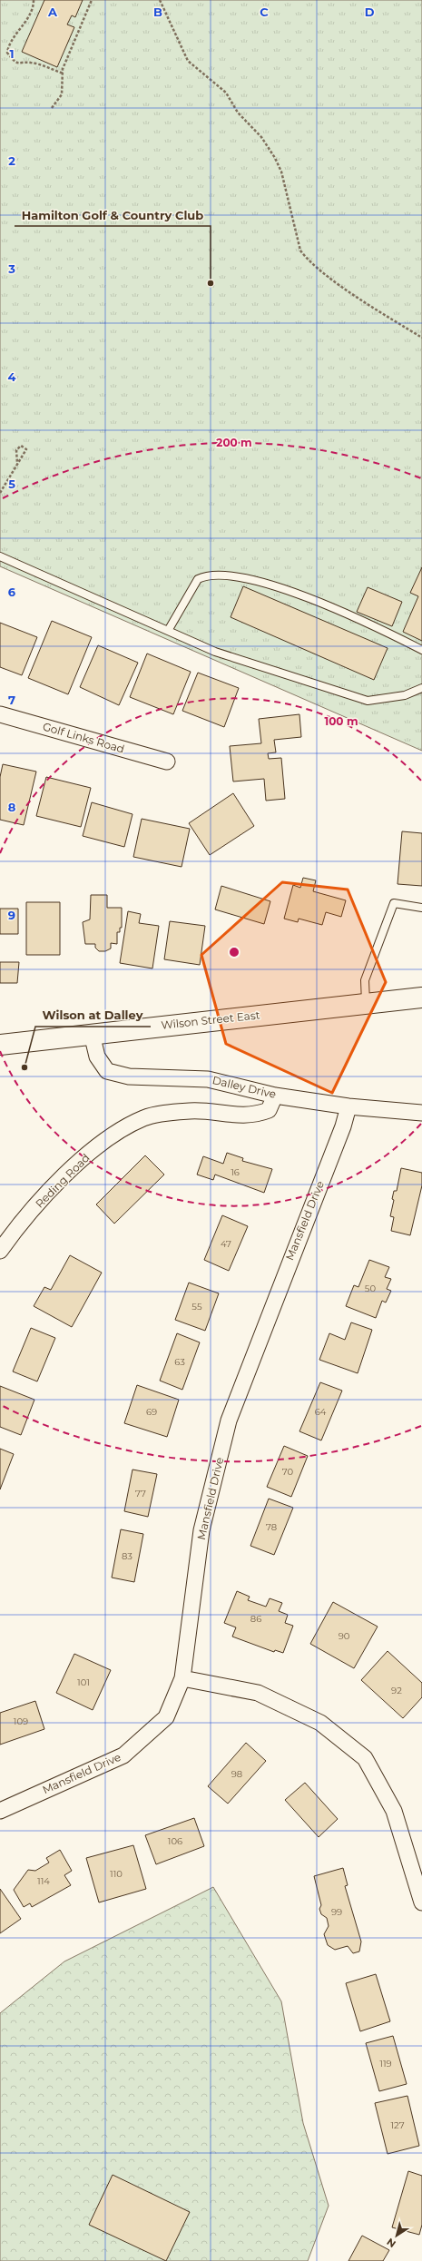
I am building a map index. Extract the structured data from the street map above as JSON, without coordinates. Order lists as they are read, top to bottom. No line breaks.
{"streets":{"main road":["Wilson Street East"],"street":["Golf Links Road","Dalley Drive","Reding Road","Mansfield Drive"]},"crossings":[["Wilson Street East","Dalley Drive"],["Dalley Drive","Reding Road"],["Dalley Drive","Mansfield Drive"]],"places":["Hamilton Golf & Country Club","Wilson at Dalley"],"house_numbers":["16","47","50","55","63","69","64","70","77","78","83","86","90","101","92","109","98","106","110","114","99","119","127"],"north":"bottom left","grid":{"columns":["A","B","C","D"],"rows":["1","2","3","4","5","6","7","8","9"]},"rings":["200 m","100 m"]}
